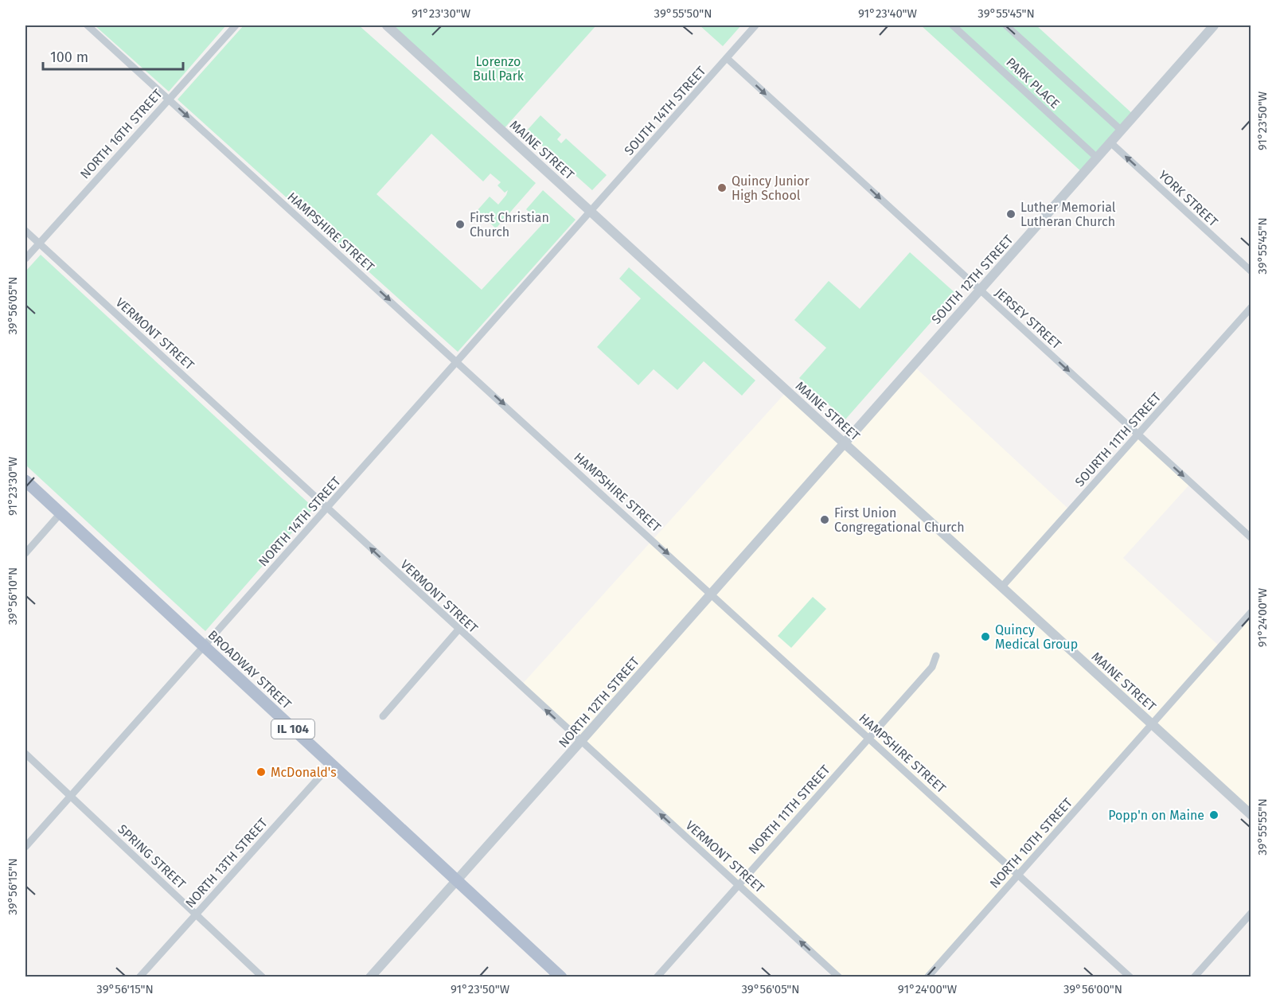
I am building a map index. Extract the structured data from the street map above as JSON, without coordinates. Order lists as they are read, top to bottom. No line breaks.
{"streets":{"main road":["BROADWAY STREET","IL 104"],"street":["PARK PLACE","SOUTH 14TH STREET","NORTH 16TH STREET","MAINE STREET","YORK STREET","HAMPSHIRE STREET","SOUTH 12TH STREET","JERSEY STREET","VERMONT STREET","SOURTH 11TH STREET","NORTH 14TH STREET","NORTH 12TH STREET","NORTH 11TH STREET","NORTH 10TH STREET","SPRING STREET","NORTH 13TH STREET"]},"crossings":[["PARK PLACE","SOUTH 12TH STREET"],["SOUTH 14TH STREET","MAINE STREET"],["SOUTH 14TH STREET","JERSEY STREET"],["SOUTH 14TH STREET","NORTH 14TH STREET"],["NORTH 16TH STREET","HAMPSHIRE STREET"],["NORTH 16TH STREET","VERMONT STREET"],["MAINE STREET","SOUTH 12TH STREET"],["MAINE STREET","SOURTH 11TH STREET"],["MAINE STREET","NORTH 14TH STREET"],["MAINE STREET","NORTH 12TH STREET"],["MAINE STREET","NORTH 10TH STREET"],["YORK STREET","SOUTH 12TH STREET"],["HAMPSHIRE STREET","NORTH 14TH STREET"],["HAMPSHIRE STREET","NORTH 12TH STREET"],["HAMPSHIRE STREET","NORTH 11TH STREET"],["HAMPSHIRE STREET","NORTH 10TH STREET"],["SOUTH 12TH STREET","JERSEY STREET"],["SOUTH 12TH STREET","NORTH 12TH STREET"],["JERSEY STREET","SOURTH 11TH STREET"],["VERMONT STREET","NORTH 14TH STREET"],["VERMONT STREET","NORTH 12TH STREET"],["VERMONT STREET","NORTH 11TH STREET"],["NORTH 14TH STREET","BROADWAY STREET"],["NORTH 14TH STREET","SPRING STREET"],["BROADWAY STREET","NORTH 12TH STREET"],["BROADWAY STREET","NORTH 13TH STREET"],["SPRING STREET","NORTH 13TH STREET"]],"one_way":["YORK STREET","HAMPSHIRE STREET","JERSEY STREET","VERMONT STREET"],"parks":["Lorenzo Bull Park"],"places":["Quincy Junior High School","Luther Memorial Lutheran Church","First Christian Church","First Union Congregational Church","Quincy Medical Group","McDonald's","Popp'n on Maine"],"scale_bar":"100 m","coordinates":["91°23'30\"W","39°55'50\"N","91°23'40\"W","39°55'45\"N","91°23'50\"W","39°56'05\"N","39°56'10\"N","91°24'00\"W","39°55'55\"N","39°56'15\"N","39°56'00\"N"]}
